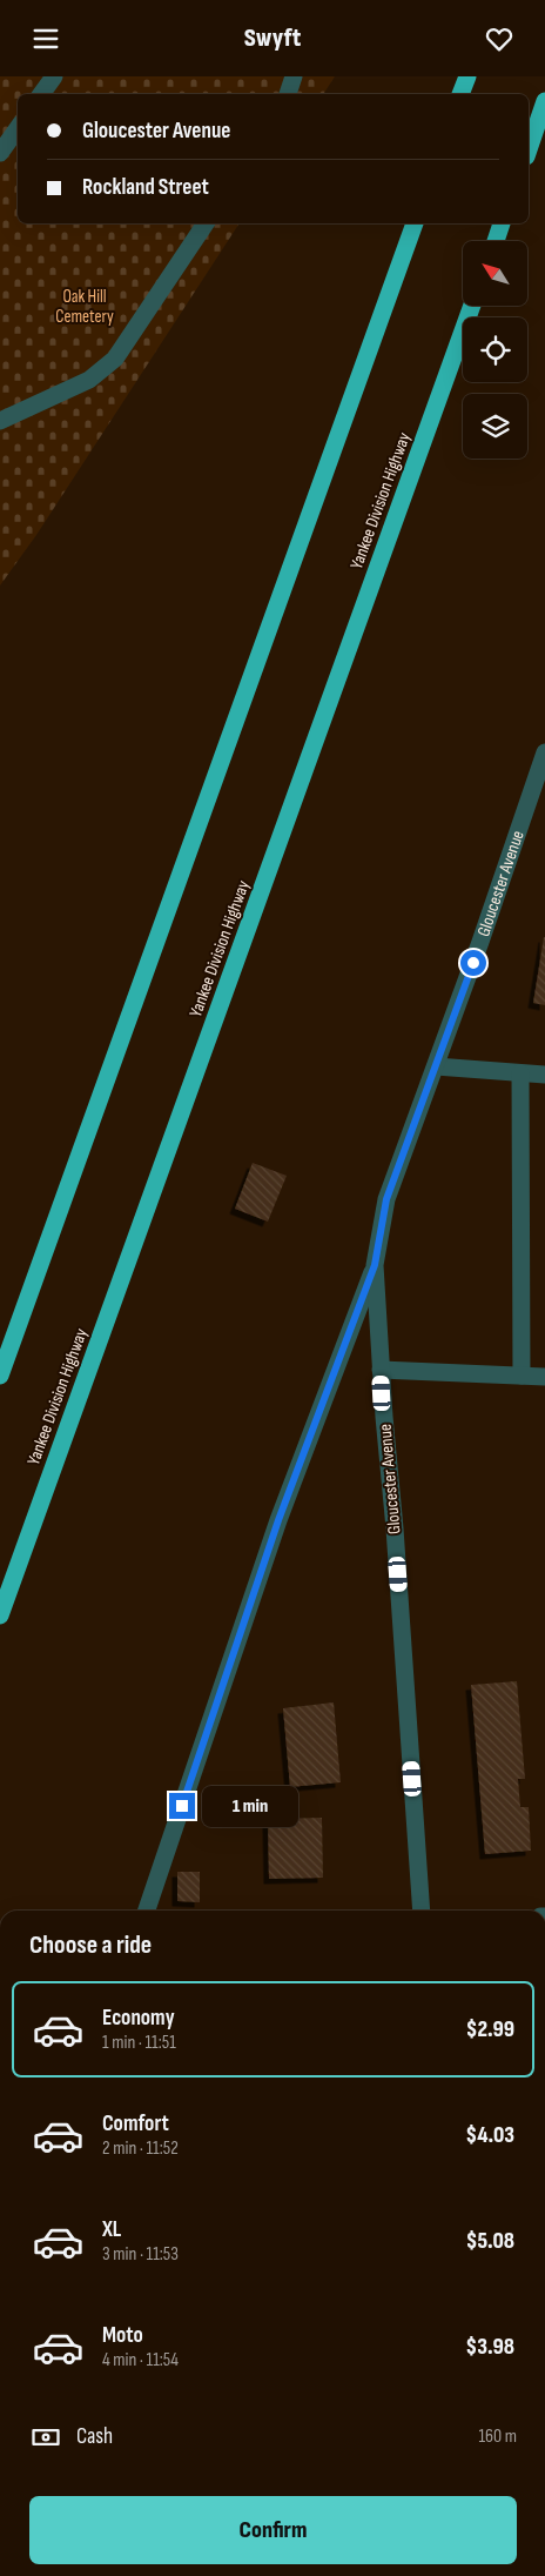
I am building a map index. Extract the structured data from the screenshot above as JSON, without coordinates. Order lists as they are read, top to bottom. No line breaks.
{"streets":{"highway":["Yankee Division Highway"],"street":["Gloucester Avenue"]},"parks":["Oak Hill Cemetery"],"north":"top left","page":{"header":"Swyft","banner":["Gloucester Avenue","Rockland Street"],"bubble":"1 min","heading":"Choose a ride","list":[{"name":"Economy","note":"1 min · 11:51","value":"$2.99"},{"name":"Comfort","note":"2 min · 11:52","value":"$4.03"},{"name":"XL","note":"3 min · 11:53","value":"$5.08"},{"name":"Moto","note":"4 min · 11:54","value":"$3.98"}],"pay":["Cash","160 m"],"buttons":"Confirm"}}
